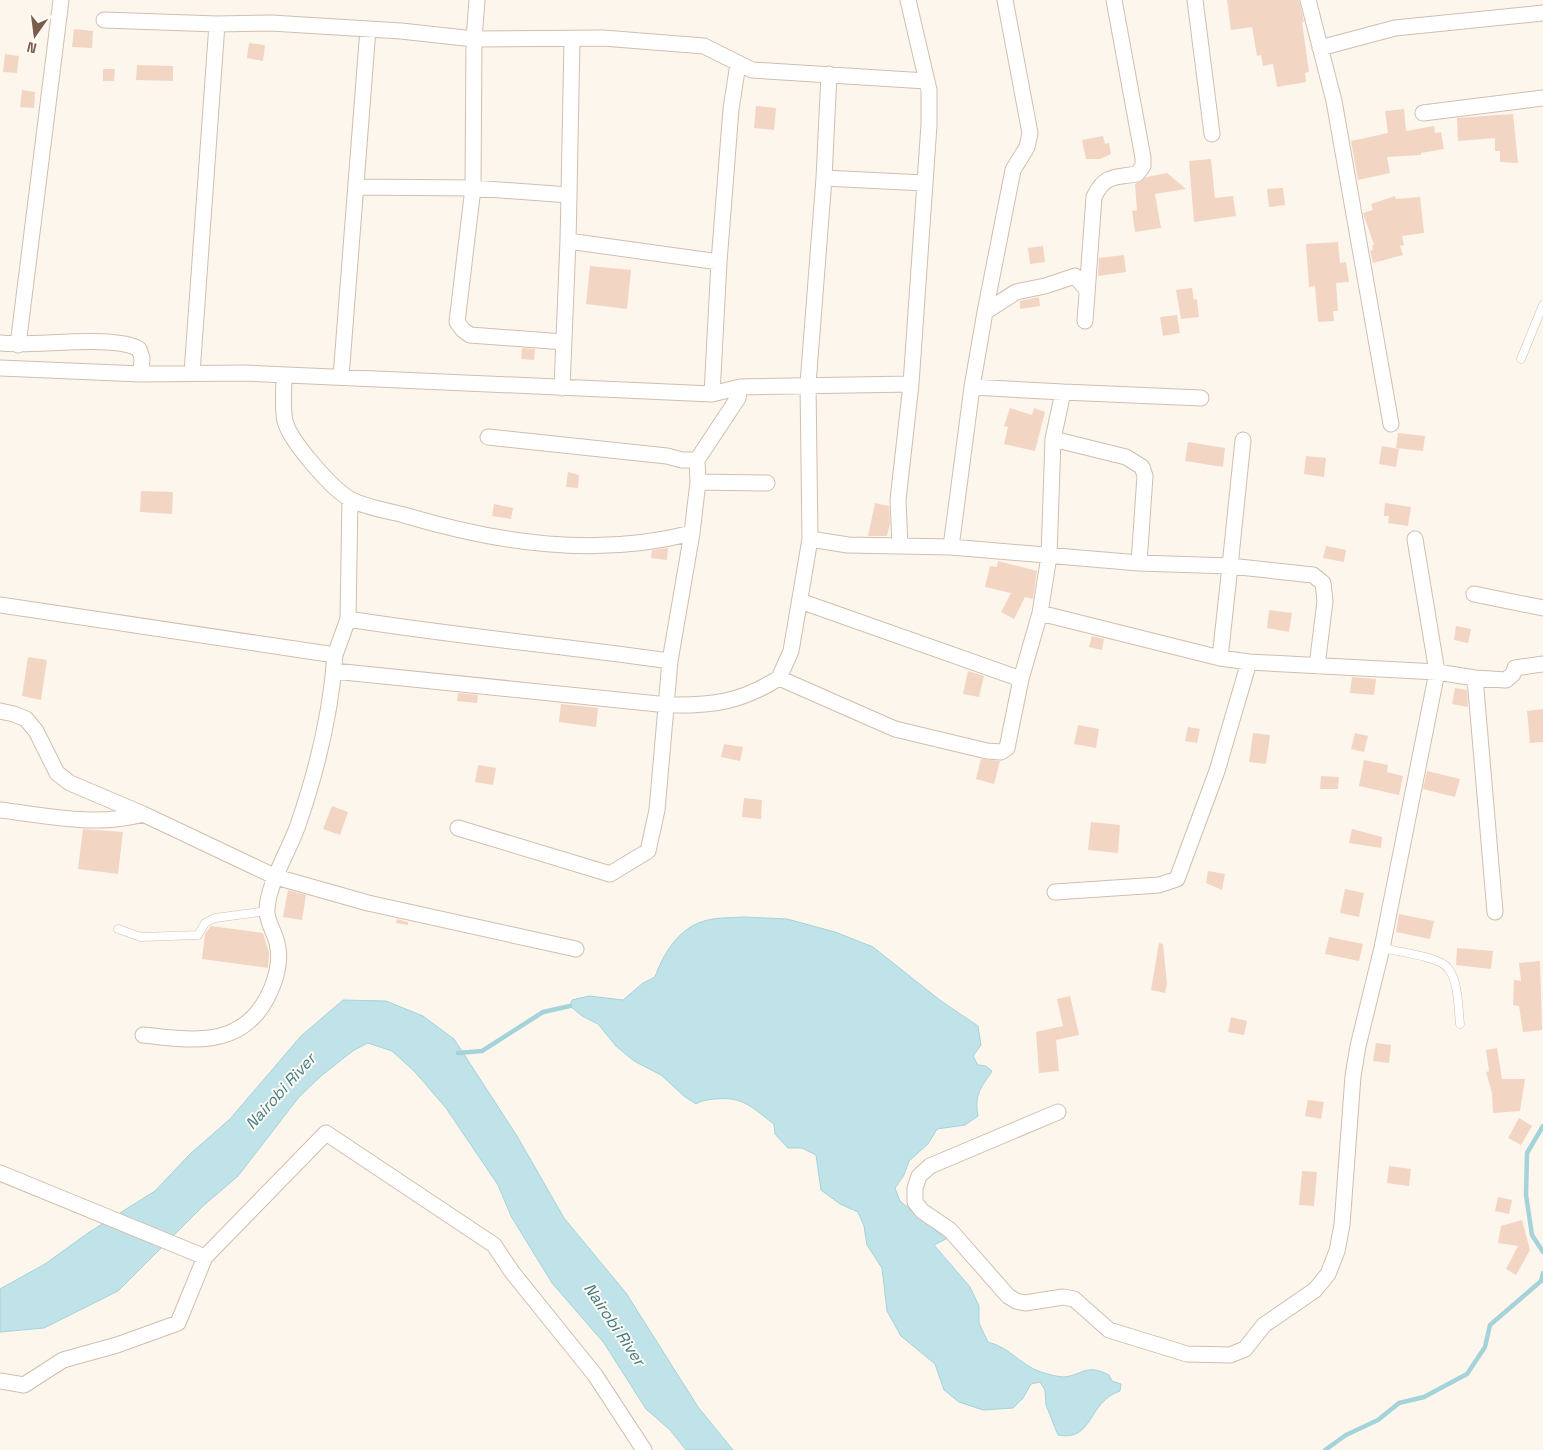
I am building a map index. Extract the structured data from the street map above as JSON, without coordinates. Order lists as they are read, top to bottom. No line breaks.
{"water":["Nairobi River"],"north":"bottom"}
